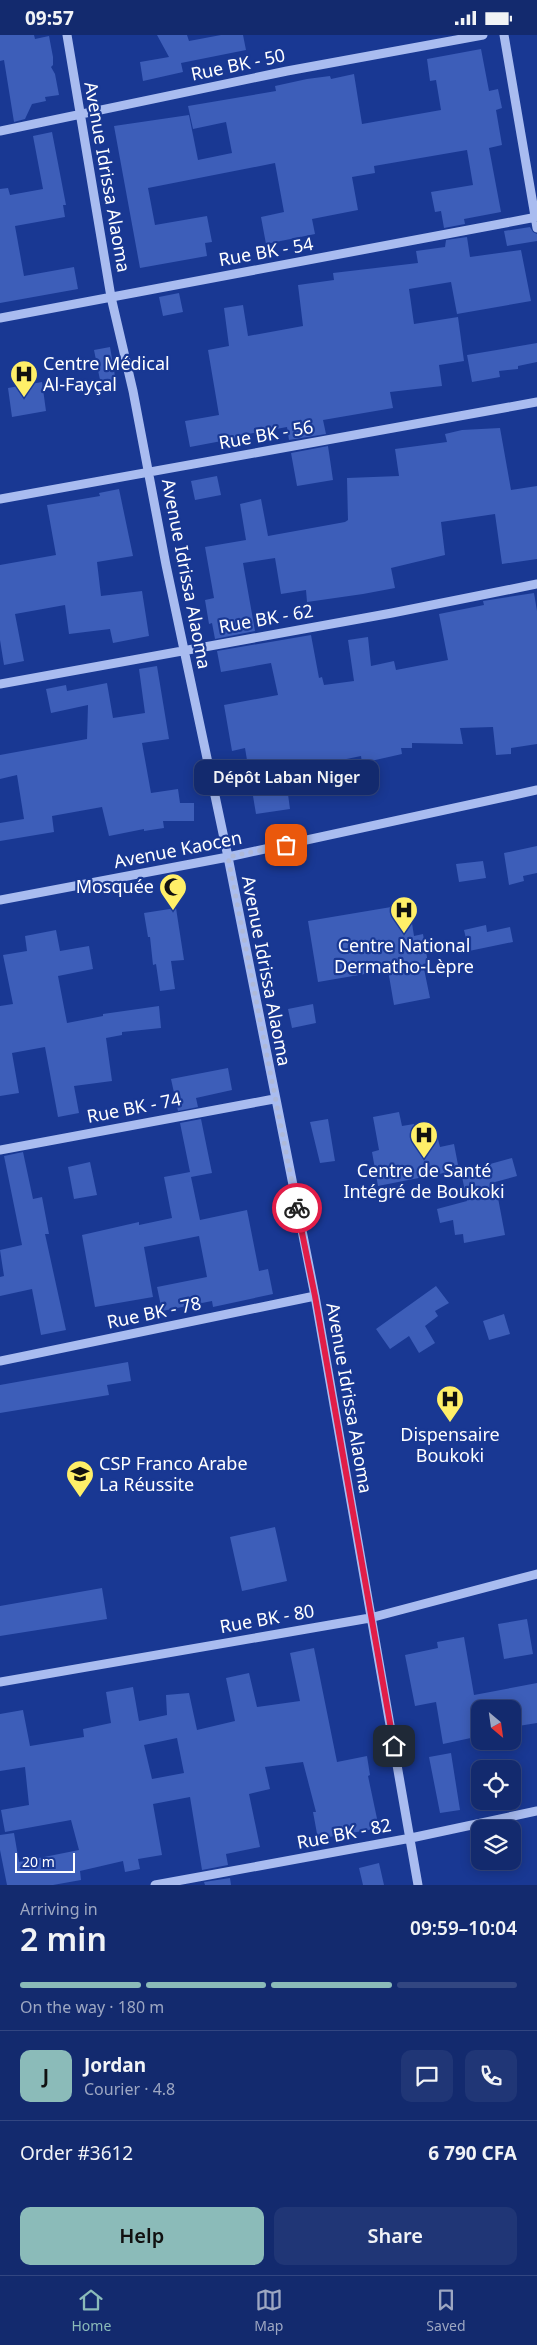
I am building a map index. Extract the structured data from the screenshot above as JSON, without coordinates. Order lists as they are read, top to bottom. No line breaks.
{"streets":{"street":["Rue BK - 50","Avenue Idrissa Alaoma","Rue BK - 54","Rue BK - 56","Rue BK - 62","Avenue Kaocen","Rue BK - 74","Rue BK - 78","Rue BK - 80","Rue BK - 82"]},"crossings":[["Rue BK - 50","Avenue Idrissa Alaoma"],["Avenue Idrissa Alaoma","Rue BK - 54"],["Avenue Idrissa Alaoma","Rue BK - 56"],["Avenue Idrissa Alaoma","Rue BK - 62"],["Avenue Idrissa Alaoma","Avenue Kaocen"],["Avenue Idrissa Alaoma","Rue BK - 74"],["Avenue Idrissa Alaoma","Rue BK - 78"],["Avenue Idrissa Alaoma","Rue BK - 80"],["Avenue Idrissa Alaoma","Rue BK - 82"]],"places":{"hospital":["Centre Médical Al-Fayçal","Centre National Dermatho-Lèpre","Centre de Santé Intégré de Boukoki","Dispensaire Boukoki"],"other":["Dépôt Laban Niger"],"mosque":["Mosquée"],"school or university":["CSP Franco Arabe La Réussite"]},"scale_bar":"20 m","north":"bottom right","page":{"status":"09:57","bubble":"Dépôt Laban Niger","scale":"20 m","heading":["2 min","Arriving in","09:59–10:04"],"panel":["Jordan","Courier · 4.8","Order #3612","6 790 CFA"],"bar":"On the way · 180 m","round":"J","buttons":["Help","Share"],"tabs":["Home","Map","Saved"]}}
